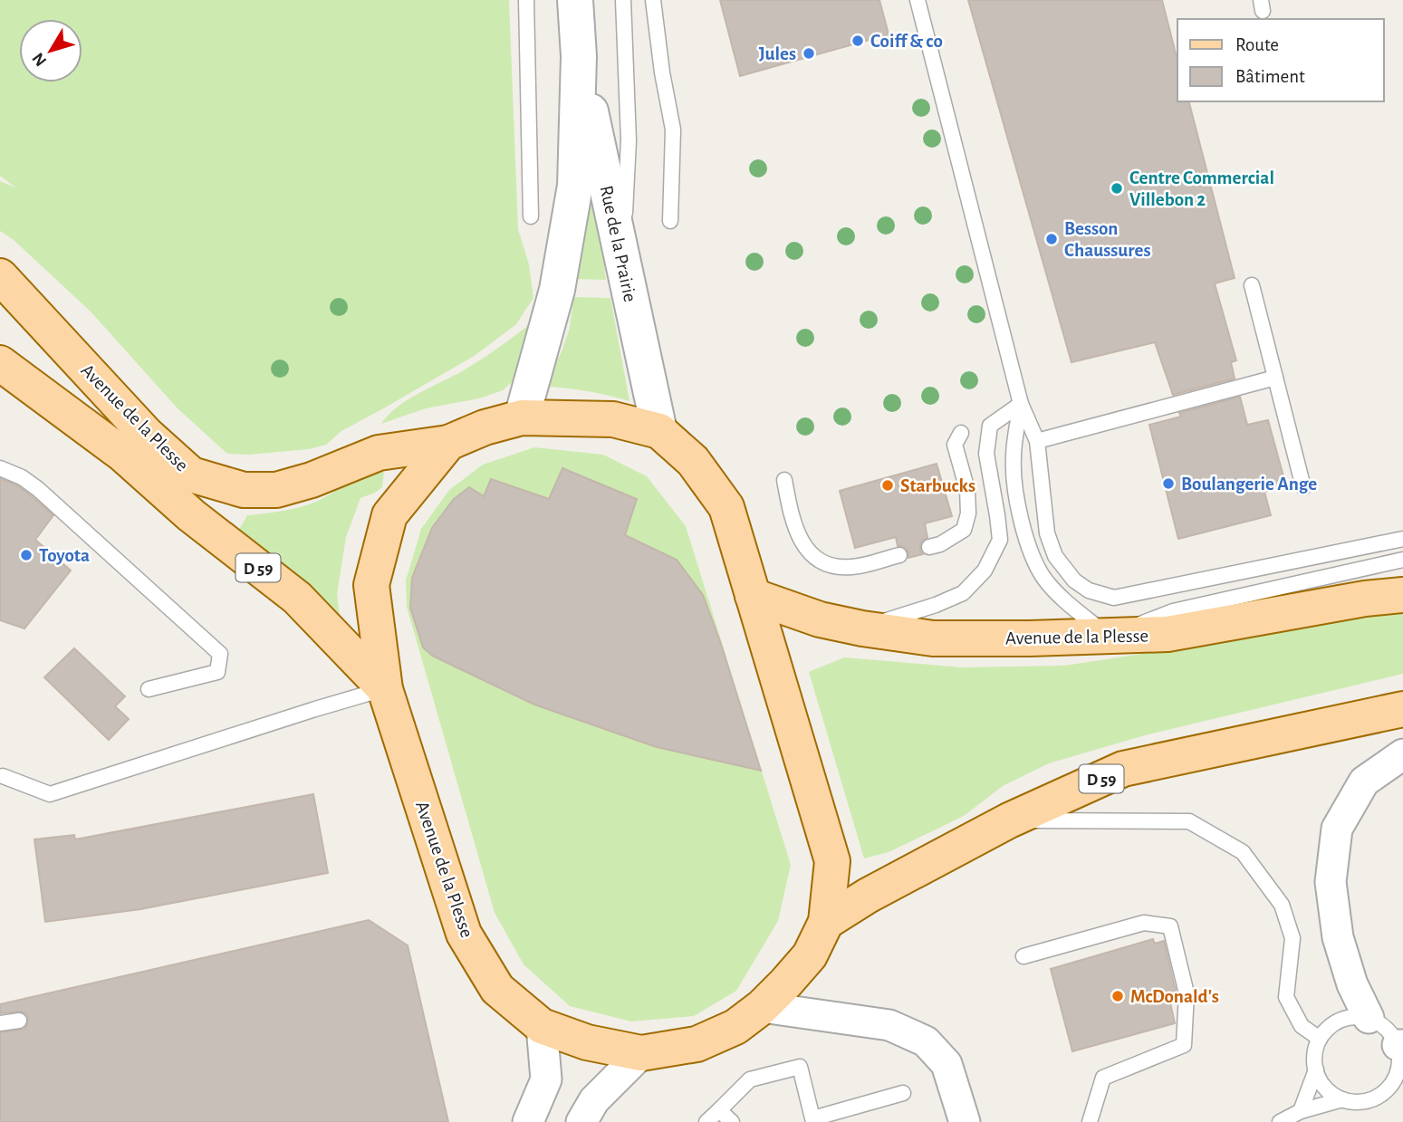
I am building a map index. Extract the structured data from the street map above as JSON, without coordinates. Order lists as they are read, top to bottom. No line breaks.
{"streets":{"main road":["Avenue de la Plesse","D 59"],"street":["Rue de la Prairie"]},"crossings":[["Rue de la Prairie","Avenue de la Plesse"],["Avenue de la Plesse","D 59"]],"places":["Coiff & co","Jules","Centre Commercial Villebon 2","Besson Chaussures","Boulangerie Ange","Starbucks","Toyota","McDonald's"],"legend":["Route","Bâtiment"],"north":"bottom left"}
